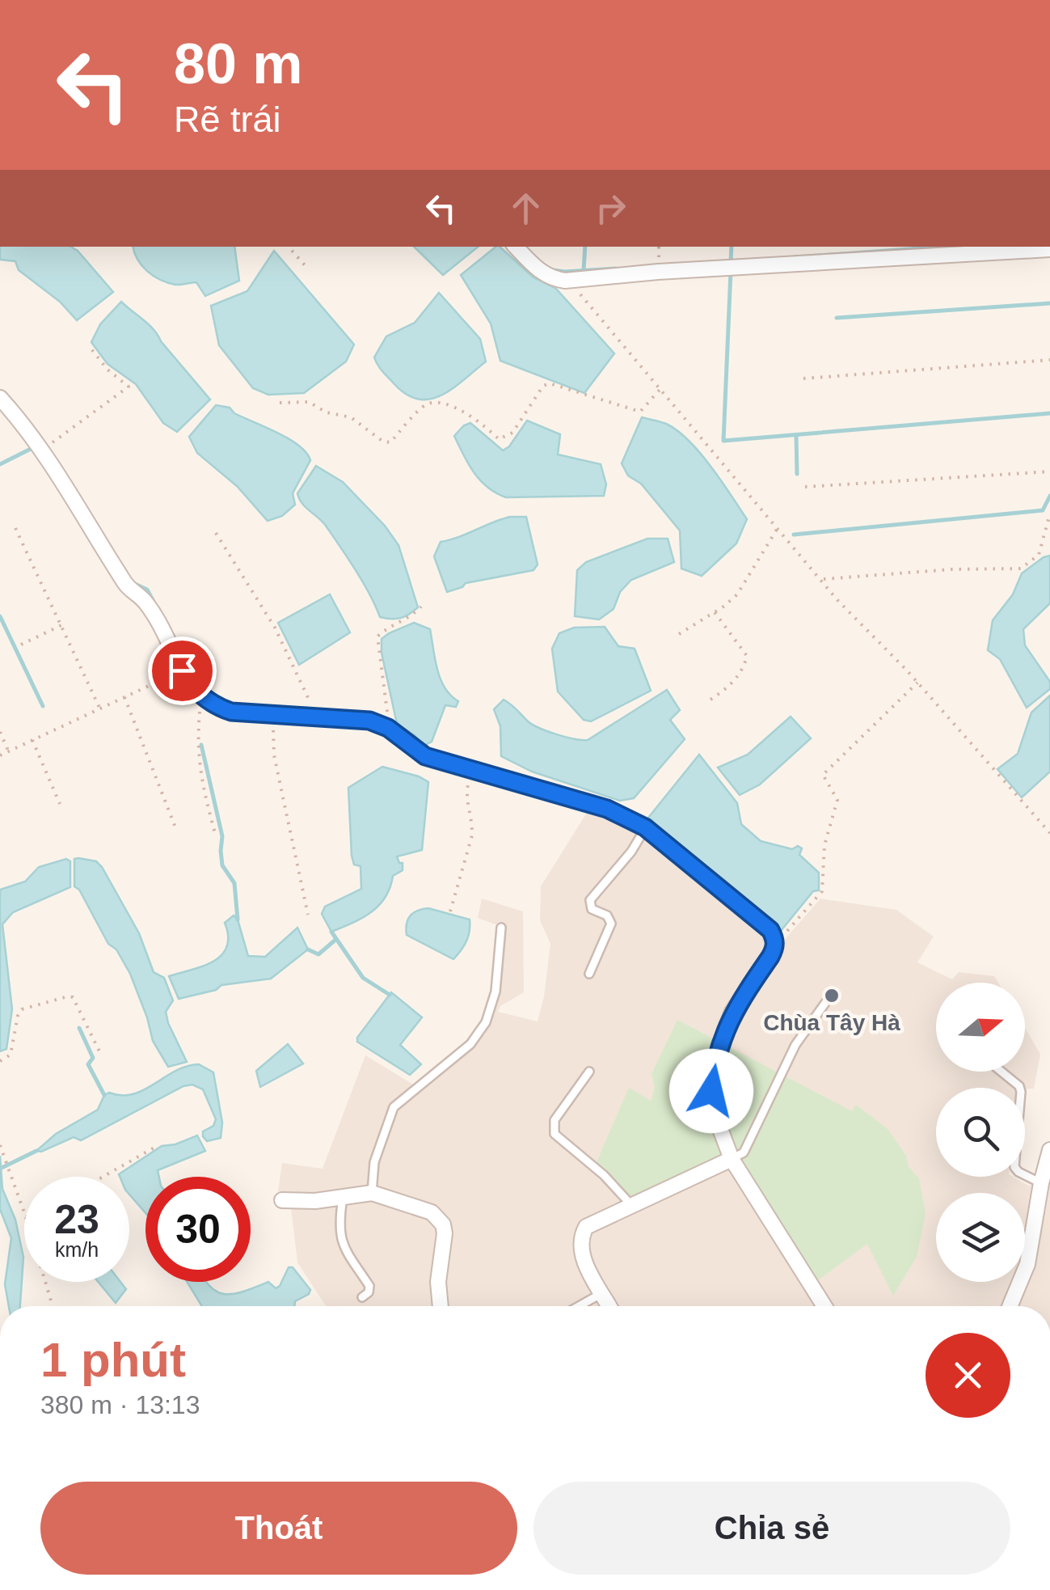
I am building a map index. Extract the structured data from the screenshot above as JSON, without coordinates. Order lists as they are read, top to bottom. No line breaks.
{"places":["Chùa Tây Hà"],"north":"right","page":{"turn":["80 m","Rẽ trái"],"speed":"23 km/h","limit":"30","heading":["1 phút","380 m · 13:13"],"buttons":["Thoát","Chia sẻ"]}}
